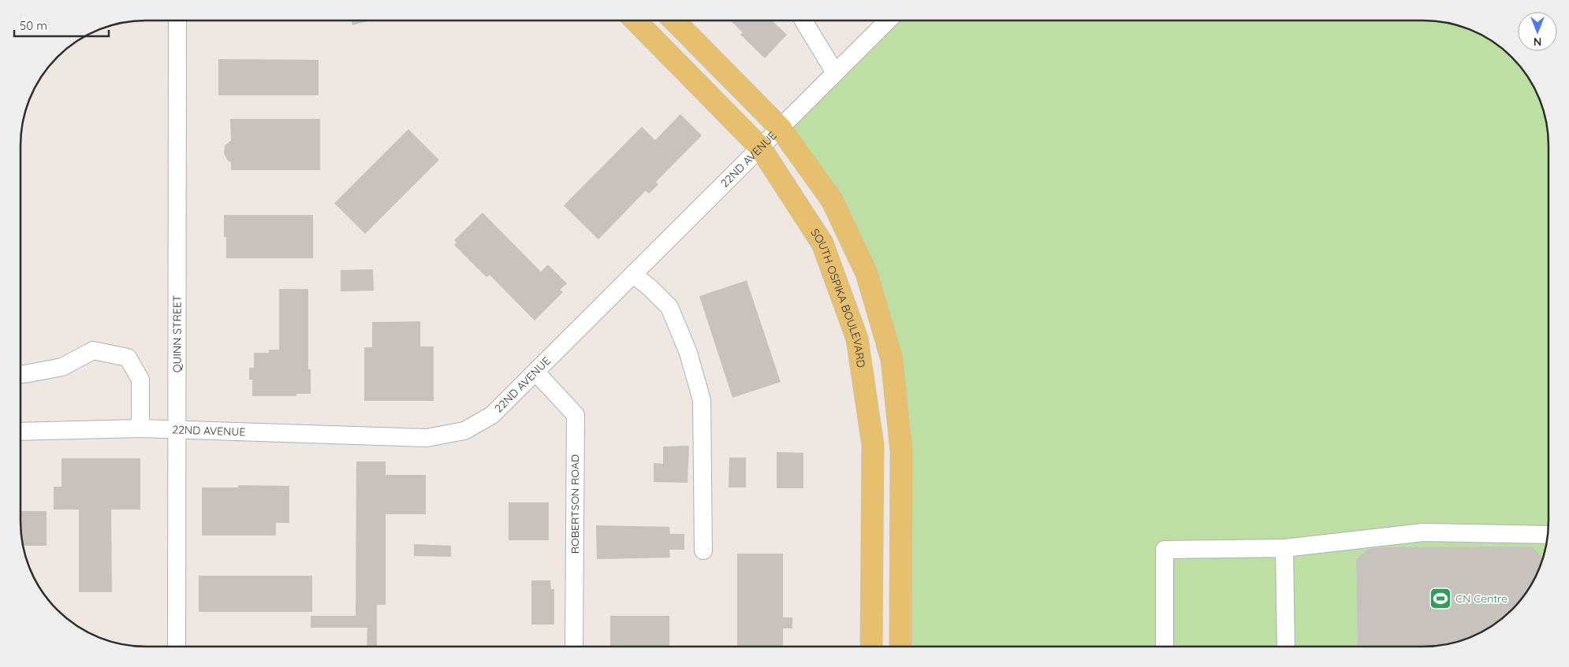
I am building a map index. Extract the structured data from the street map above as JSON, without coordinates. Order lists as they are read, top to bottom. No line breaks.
{"streets":{"main road":["SOUTH OSPIKA BOULEVARD"],"street":["22ND AVENUE","QUINN STREET","ROBERTSON ROAD"]},"crossings":[["22ND AVENUE","SOUTH OSPIKA BOULEVARD"],["22ND AVENUE","QUINN STREET"],["22ND AVENUE","ROBERTSON ROAD"]],"places":{"sports":["CN Centre"]},"scale_bar":"50 m","north":"bottom"}
